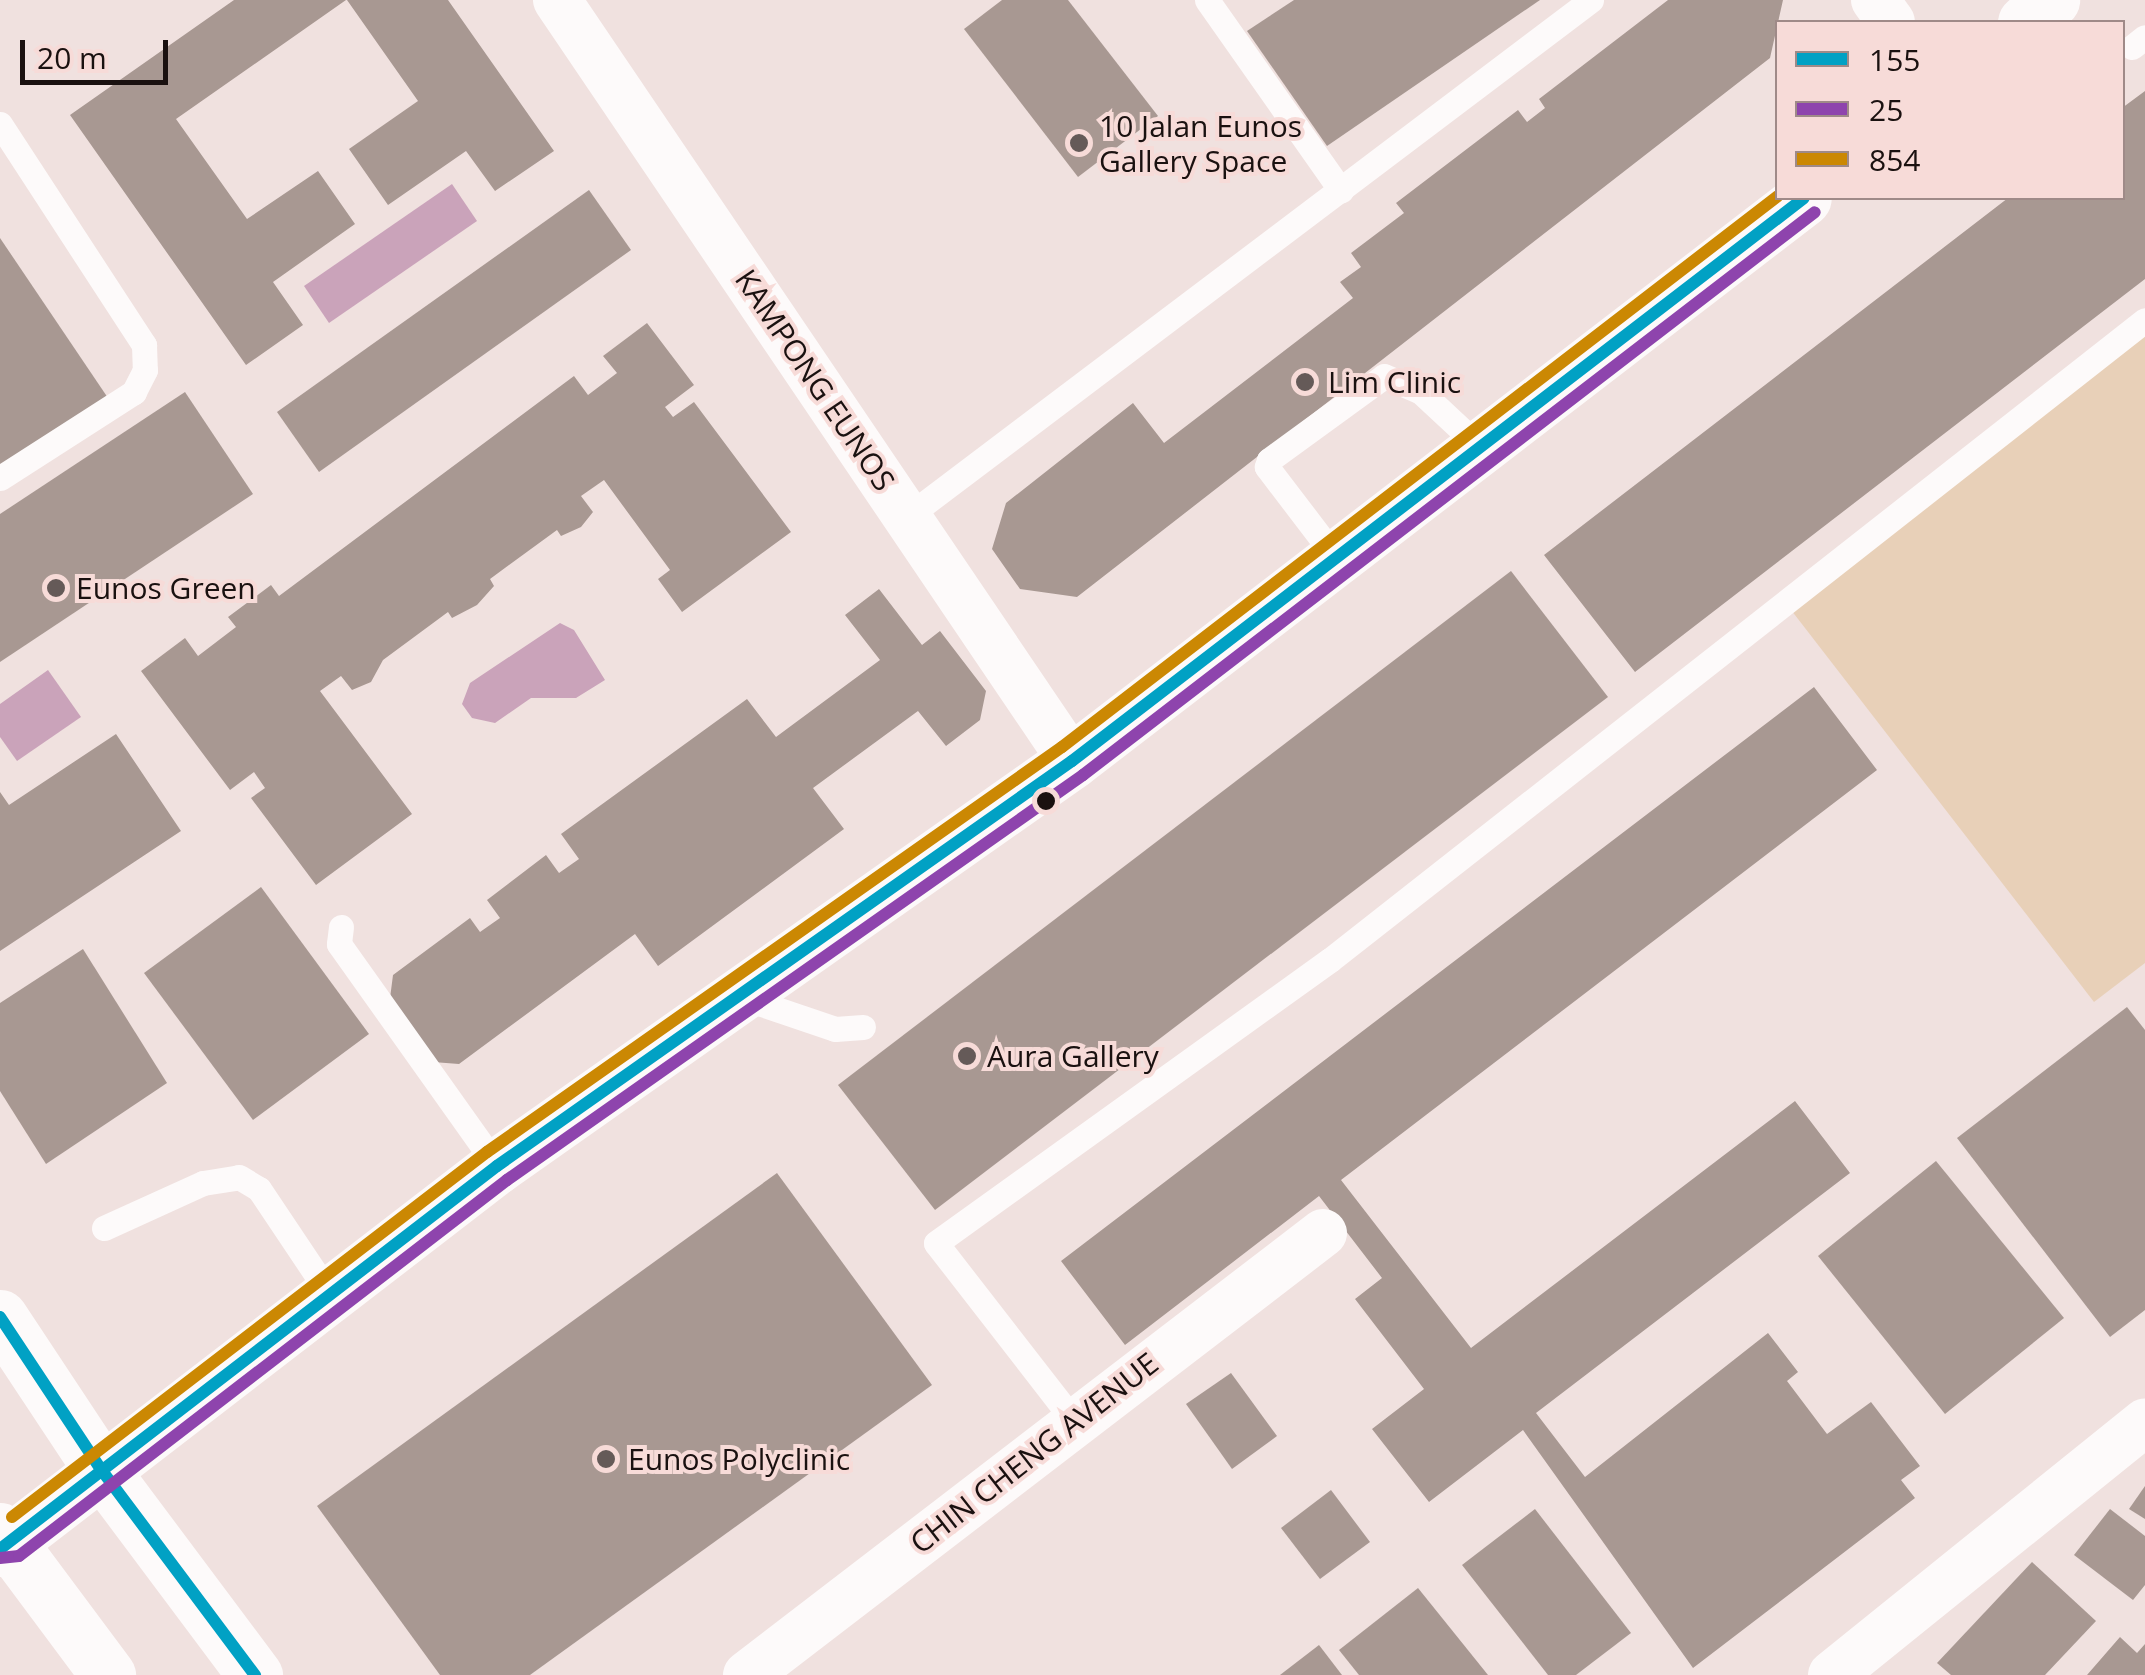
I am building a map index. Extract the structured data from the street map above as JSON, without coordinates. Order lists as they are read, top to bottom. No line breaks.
{"streets":{"street":["KAMPONG EUNOS","CHIN CHENG AVENUE"]},"places":["10 Jalan Eunos Gallery Space","Lim Clinic","Eunos Green","Aura Gallery","Eunos Polyclinic"],"lines":["transit line 854","transit line 155","transit line 25"],"legend":["155","25","854"],"scale_bar":"20 m"}
